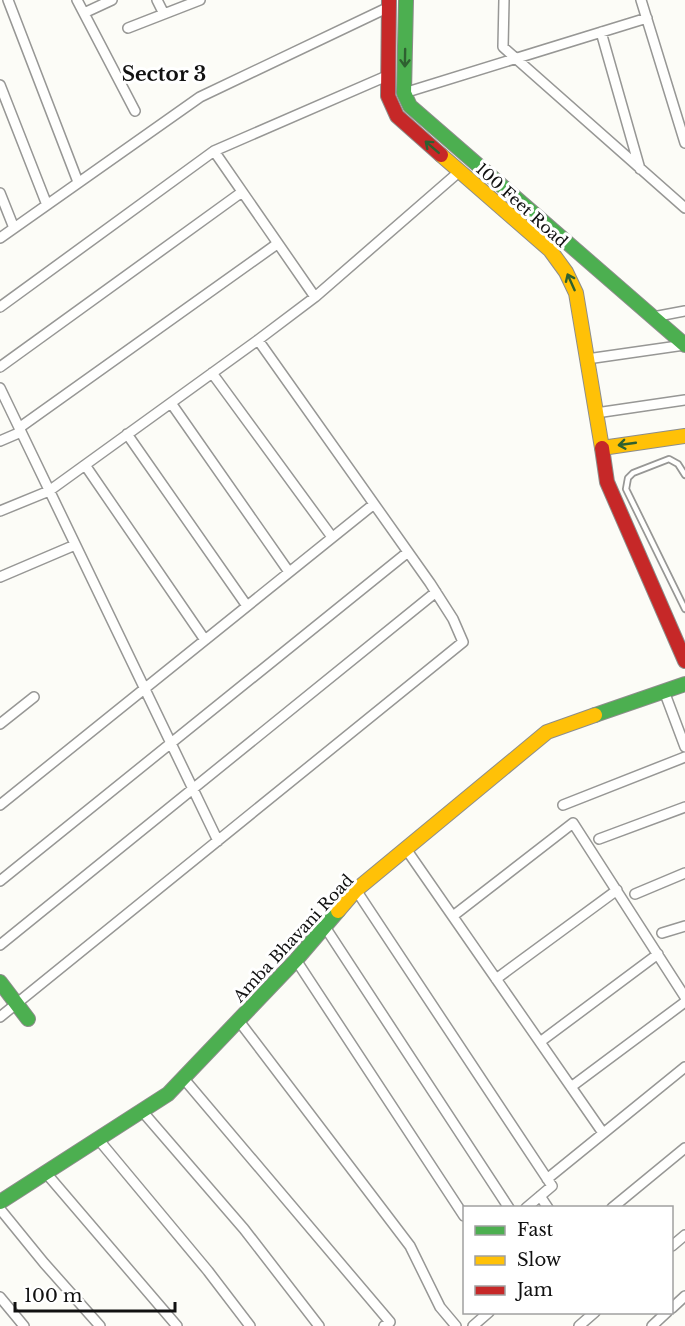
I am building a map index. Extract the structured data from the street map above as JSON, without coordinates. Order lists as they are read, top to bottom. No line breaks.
{"streets":{"street":["100 Feet Road","Amba Bhavani Road"]},"districts":["Sector 3"],"legend":["Fast","Slow","Jam"],"scale_bar":"100 m"}
